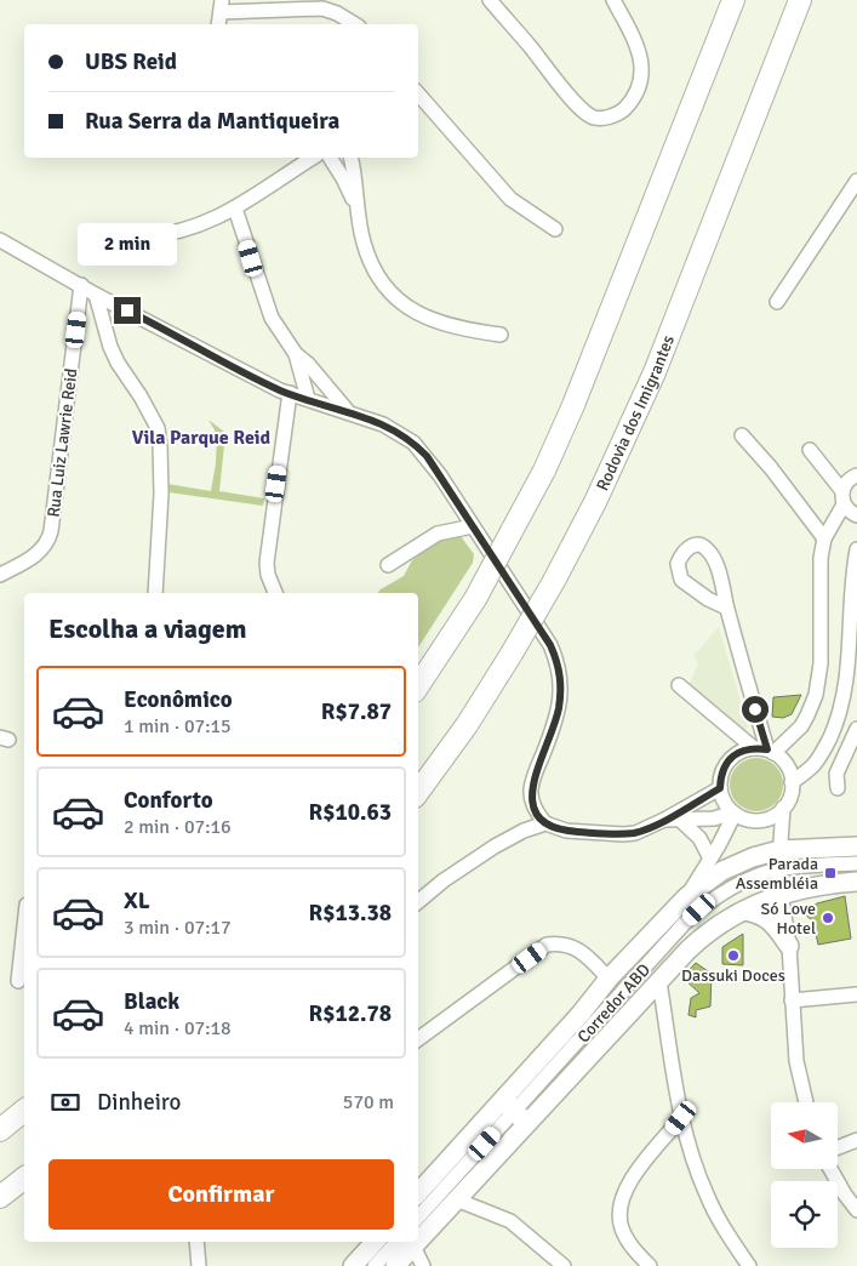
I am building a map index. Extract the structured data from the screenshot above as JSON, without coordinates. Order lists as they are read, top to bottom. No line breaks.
{"streets":{"highway":["Rodovia dos Imigrantes"],"street":["Rua Luiz Lawrie Reid","Corredor ABD"]},"districts":["Vila Parque Reid"],"places":{"transit":["Parada Assembléia"],"other":["Só Love Hotel","Dassuki Doces"]},"north":"left","page":{"banner":["UBS Reid","Rua Serra da Mantiqueira"],"bubble":"2 min","heading":"Escolha a viagem","list":[{"name":"Econômico","note":"1 min · 07:15","value":"R$7.87"},{"name":"Conforto","note":"2 min · 07:16","value":"R$10.63"},{"name":"XL","note":"3 min · 07:17","value":"R$13.38"},{"name":"Black","note":"4 min · 07:18","value":"R$12.78"}],"pay":["Dinheiro","570 m"],"buttons":"Confirmar"}}
